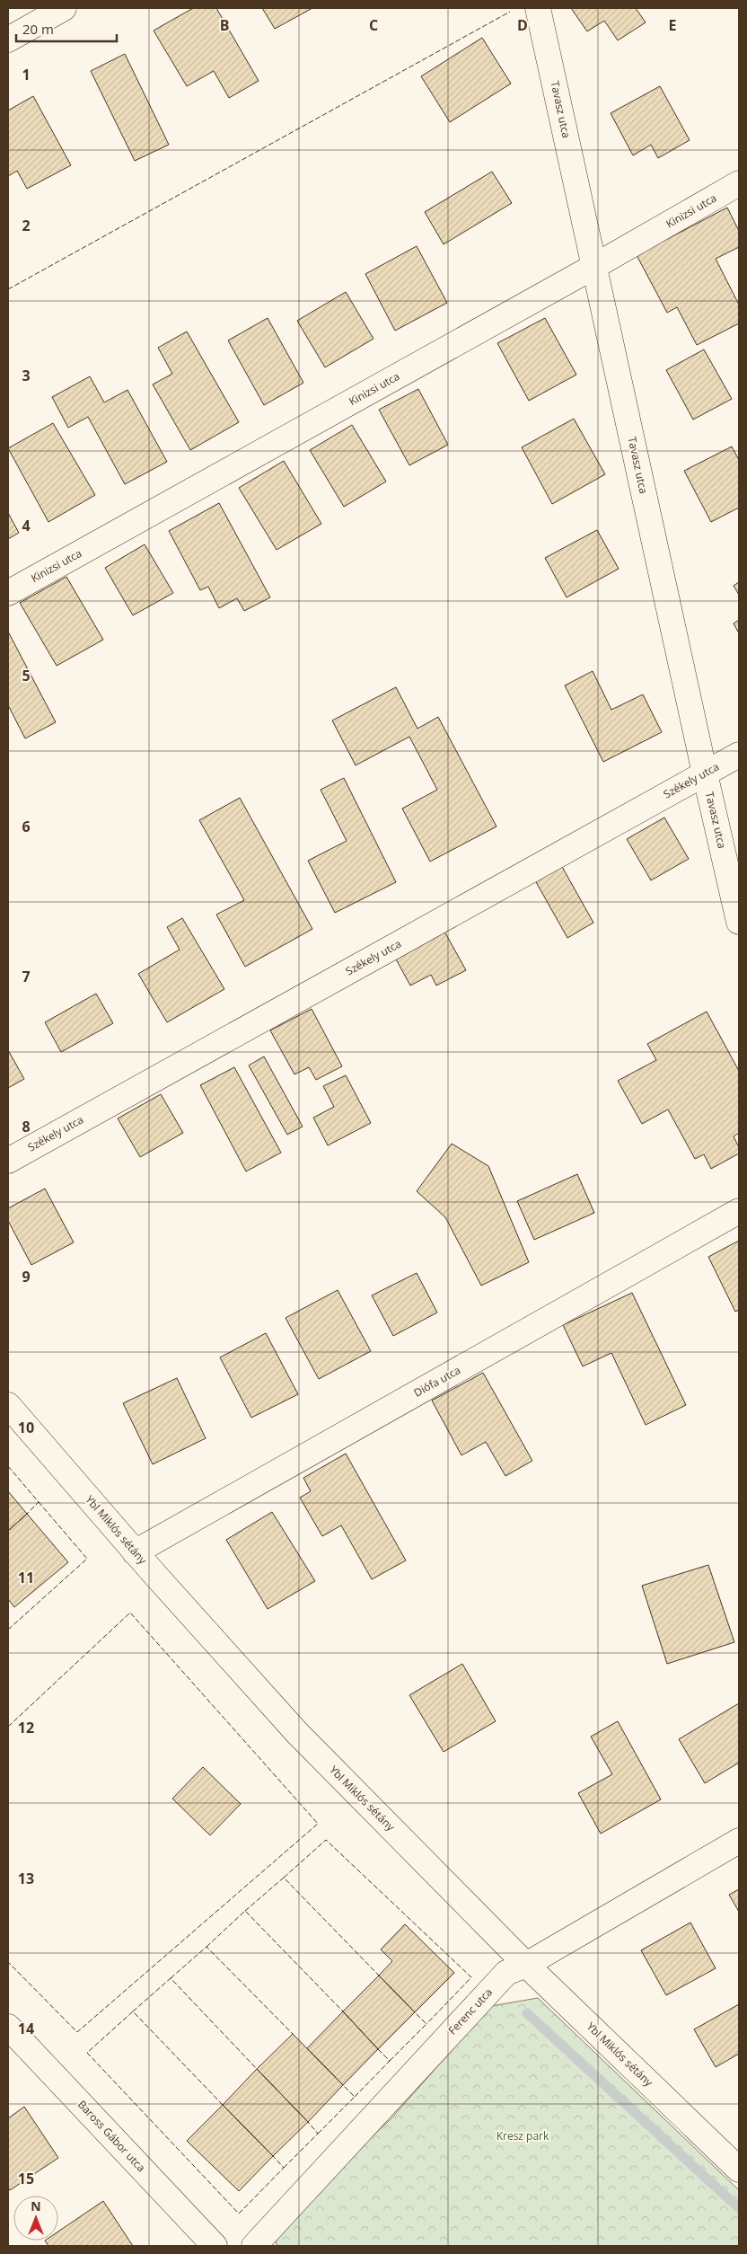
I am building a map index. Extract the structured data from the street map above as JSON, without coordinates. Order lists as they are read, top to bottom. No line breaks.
{"streets":{"street":["Tavasz utca","Kinizsi utca","Székely utca","Diófa utca","Ybl Miklós sétány","Ferenc utca","Baross Gábor utca"]},"crossings":[["Tavasz utca","Kinizsi utca"],["Tavasz utca","Székely utca"],["Diófa utca","Ybl Miklós sétány"],["Ybl Miklós sétány","Ferenc utca"]],"parks":["Kresz park"],"scale_bar":"20 m","north":"top","grid":{"columns":["B","C","D","E"],"rows":["1","2","3","4","5","6","7","8","9","10","11","12","13","14","15"]}}
